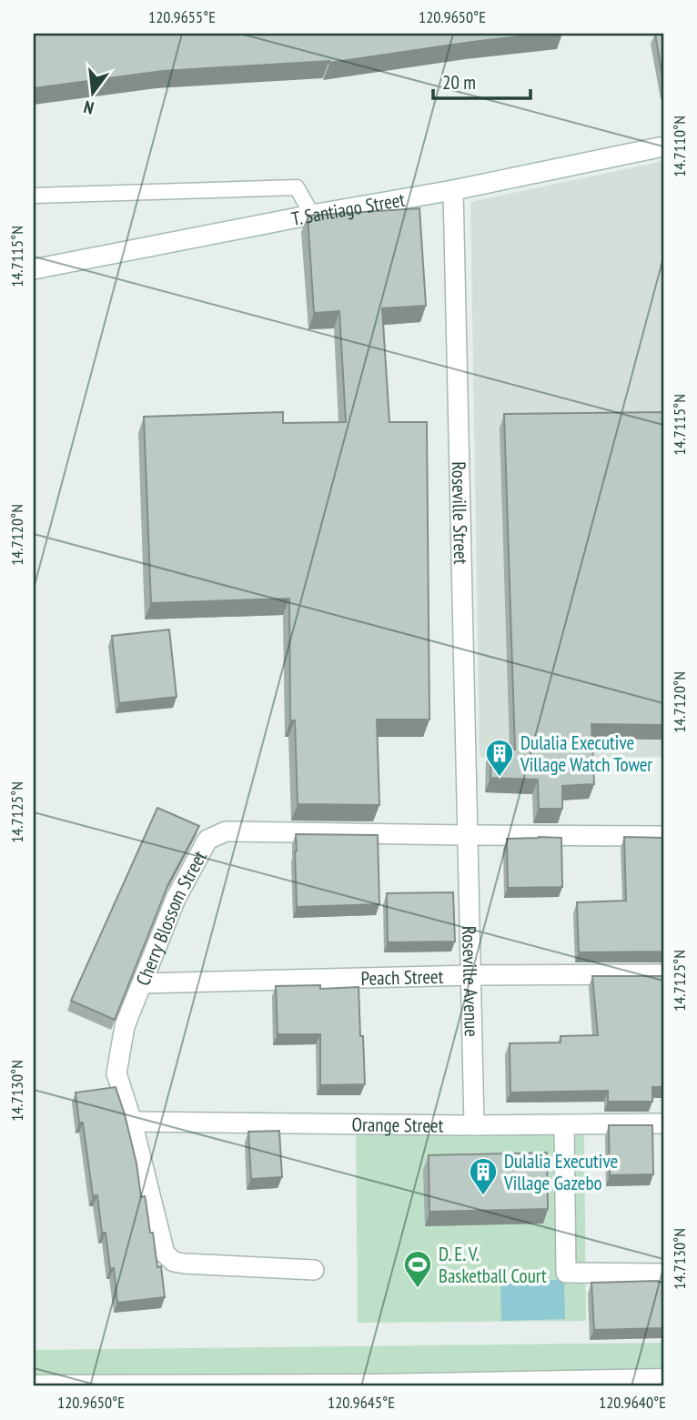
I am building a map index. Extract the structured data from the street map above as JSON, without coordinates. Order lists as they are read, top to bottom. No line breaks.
{"streets":{"street":["T. Santiago Street","Roseville Street","Cherry Blossom Street","Peach Street","Roseville Avenue","Orange Street"]},"crossings":[["T. Santiago Street","Roseville Street"],["Roseville Street","Cherry Blossom Street"],["Roseville Street","Roseville Avenue"],["Cherry Blossom Street","Peach Street"],["Cherry Blossom Street","Roseville Avenue"],["Cherry Blossom Street","Orange Street"],["Peach Street","Roseville Avenue"],["Roseville Avenue","Orange Street"]],"places":{"building":["Dulalia Executive Village Watch Tower","Dulalia Executive Village Gazebo"],"sports":["D. E. V. Basketball Court"]},"scale_bar":"20 m","north":"bottom","coordinates":["120.9655°E","120.9650°E","14.7110°N","14.7115°N","14.7120°N","14.7125°N","14.7130°N","120.9645°E","120.9640°E"]}
